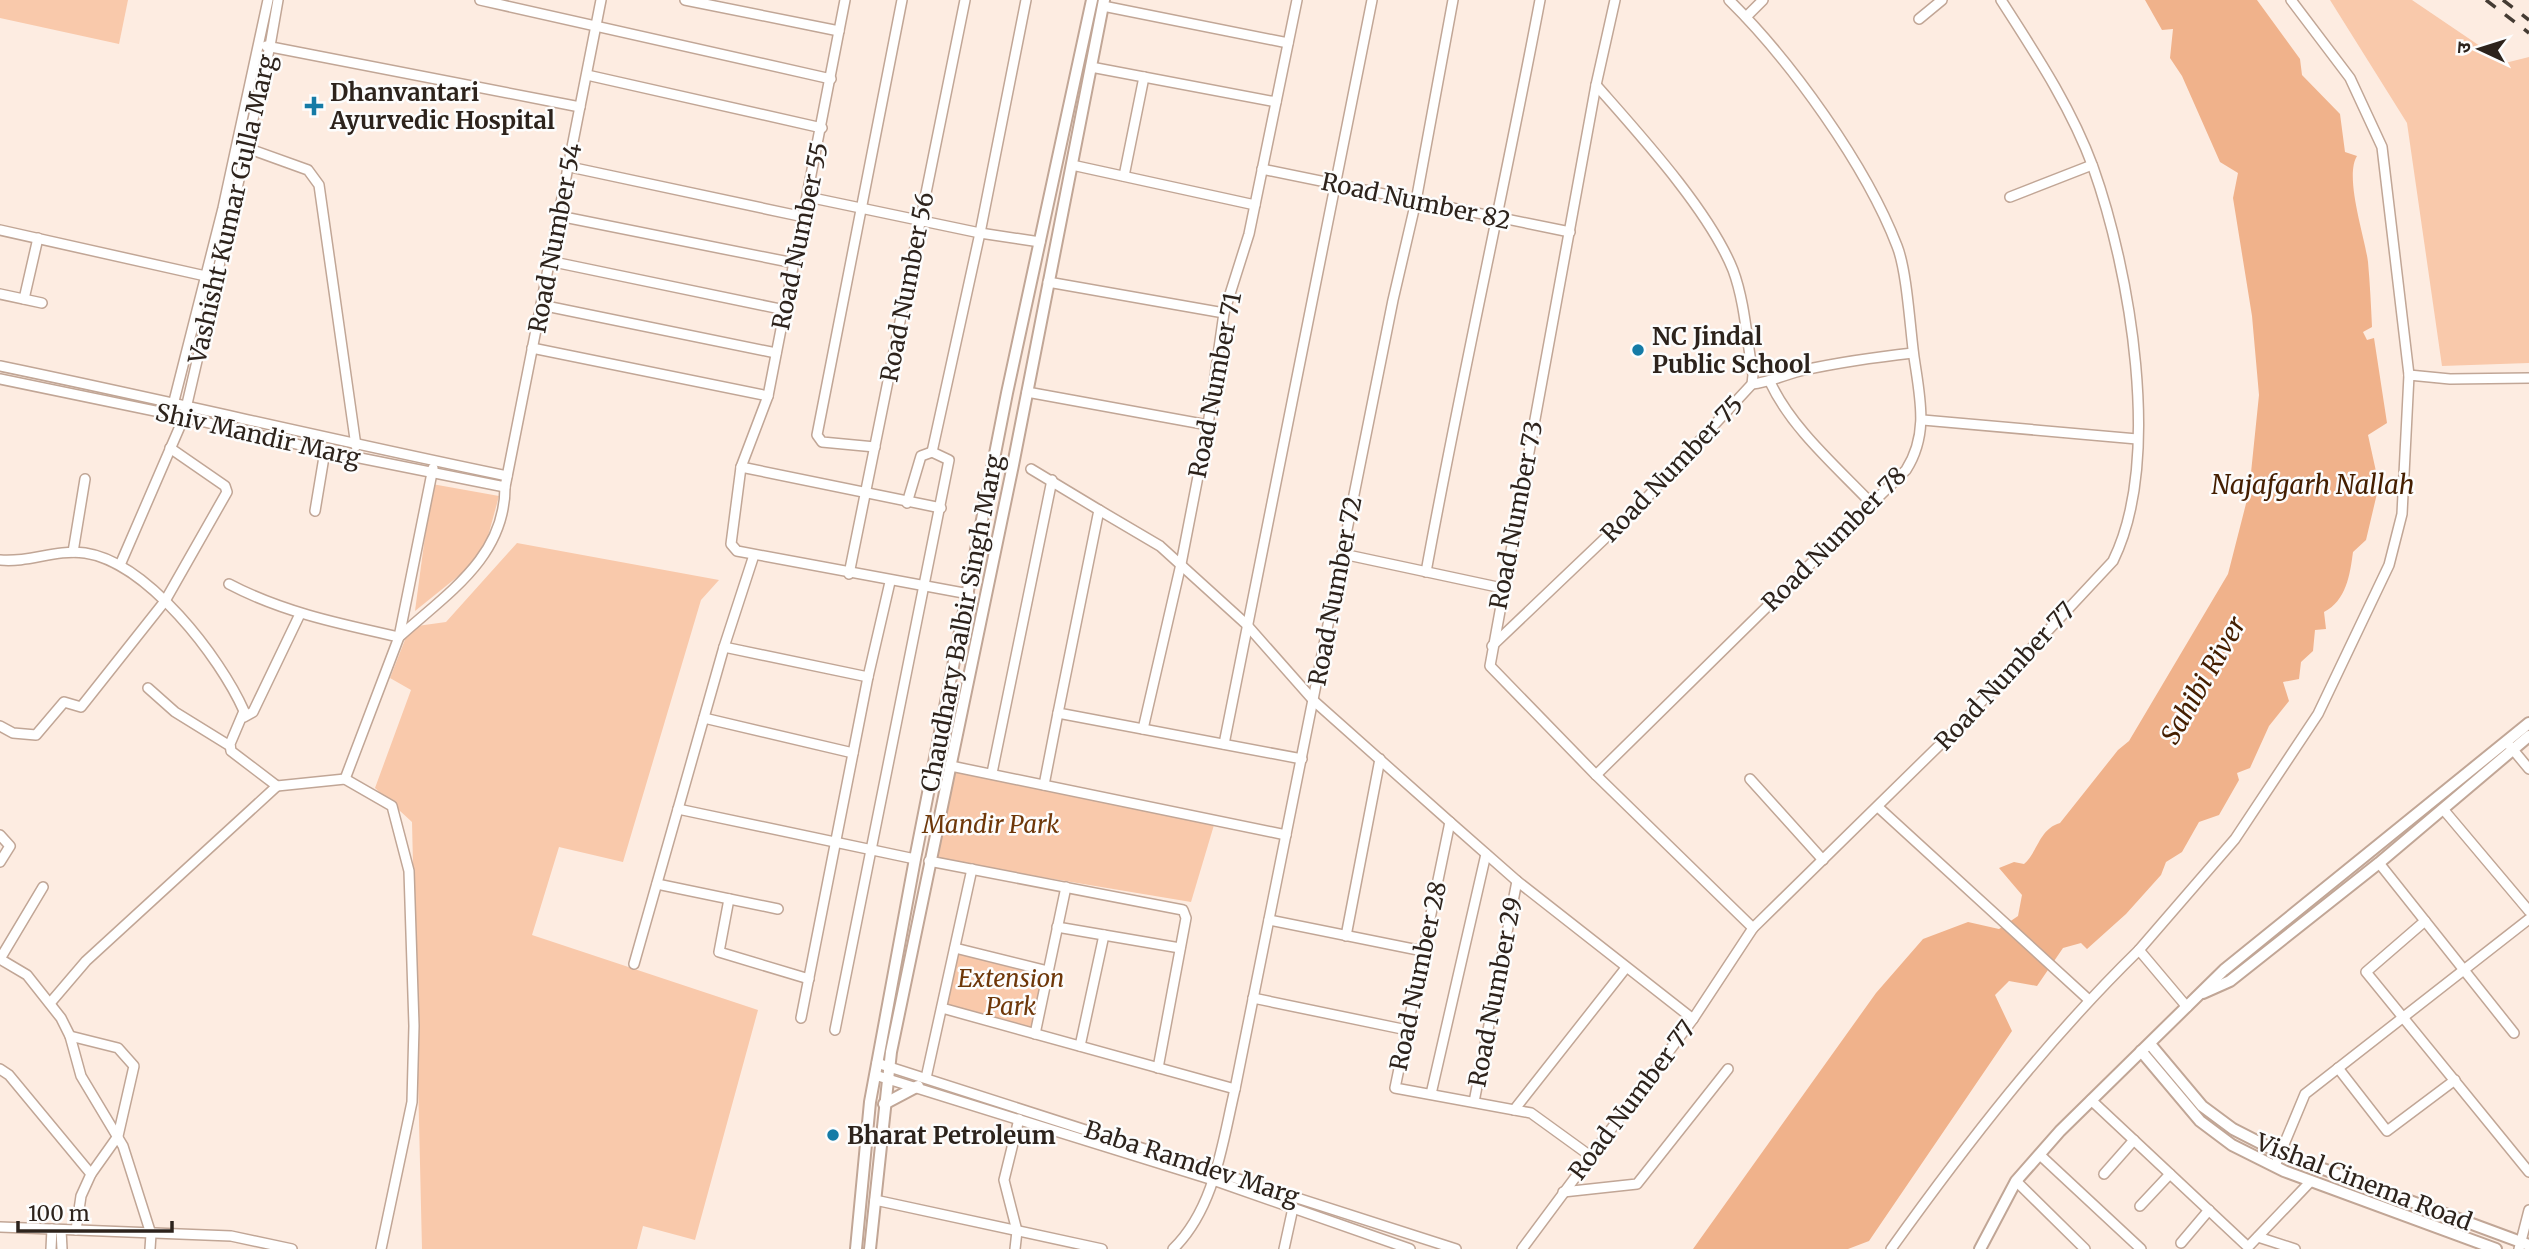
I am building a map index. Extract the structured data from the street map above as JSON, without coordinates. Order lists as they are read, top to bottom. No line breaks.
{"streets":{"street":["Road Number 82","Vashisht Kumar Gulla Marg","Road Number 55","Road Number 54","Road Number 56","Road Number 71","Shiv Mandir Marg","Road Number 75","Road Number 73","Road Number 78","Road Number 72","Chaudhary Balbir Singh Marg","Road Number 77","Road Number 28","Road Number 29","Baba Ramdev Marg","Vishal Cinema Road"]},"crossings":[["Road Number 82","Road Number 71"],["Road Number 82","Road Number 73"],["Road Number 82","Road Number 72"],["Vashisht Kumar Gulla Marg","Shiv Mandir Marg"],["Road Number 75","Road Number 73"],["Road Number 73","Road Number 78"],["Road Number 73","Road Number 77"],["Road Number 72","Baba Ramdev Marg"],["Chaudhary Balbir Singh Marg","Baba Ramdev Marg"],["Road Number 77","Road Number 28"],["Road Number 28","Road Number 29"]],"water":["Najafgarh Nallah","Sahibi River"],"parks":["Mandir Park","Extension Park"],"places":{"health":["Dhanvantari Ayurvedic Hospital"],"other":["NC Jindal Public School","Bharat Petroleum"]},"scale_bar":"100 m","north":"left"}
